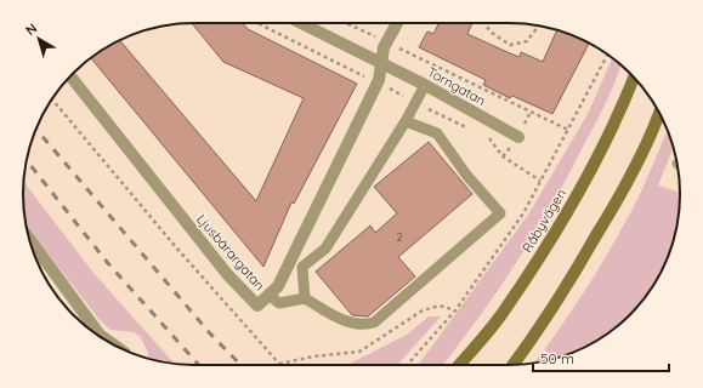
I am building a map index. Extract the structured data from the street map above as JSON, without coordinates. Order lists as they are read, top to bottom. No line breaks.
{"streets":{"main road":["Råbyvägen"],"street":["Torngatan","Ljusbärargatan"]},"crossings":[["Torngatan","Ljusbärargatan"]],"house_numbers":["2"],"scale_bar":"50 m","north":"top left"}
